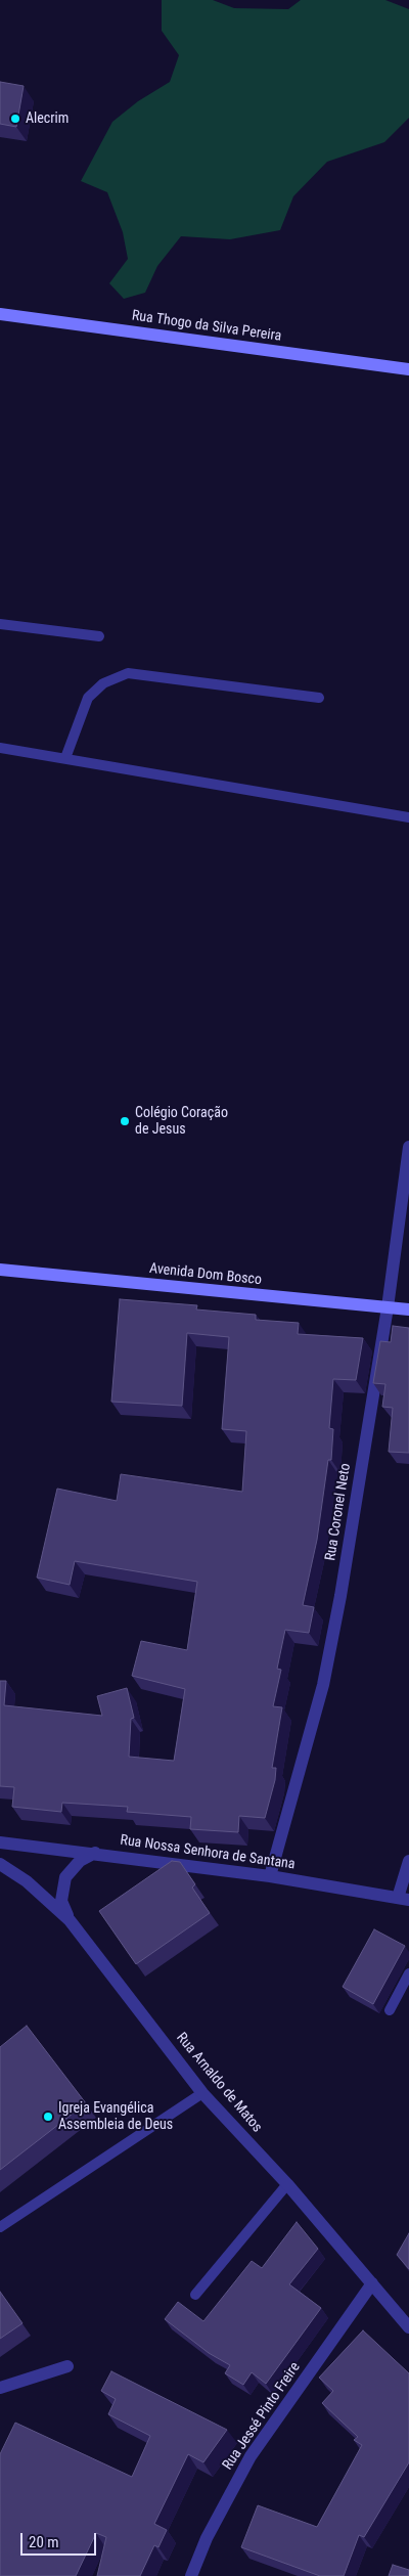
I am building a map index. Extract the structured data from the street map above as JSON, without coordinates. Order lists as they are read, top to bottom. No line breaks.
{"streets":{"main road":["Rua Thogo da Silva Pereira","Avenida Dom Bosco"],"street":["Rua Coronel Neto","Rua Nossa Senhora de Santana","Rua Arnaldo de Matos","Rua Jessé Pinto Freire"]},"crossings":[["Avenida Dom Bosco","Rua Coronel Neto"],["Rua Coronel Neto","Rua Nossa Senhora de Santana"],["Rua Arnaldo de Matos","Rua Jessé Pinto Freire"]],"places":["Alecrim","Colégio Coração de Jesus","Igreja Evangélica Assembleia de Deus"],"scale_bar":"20 m"}
